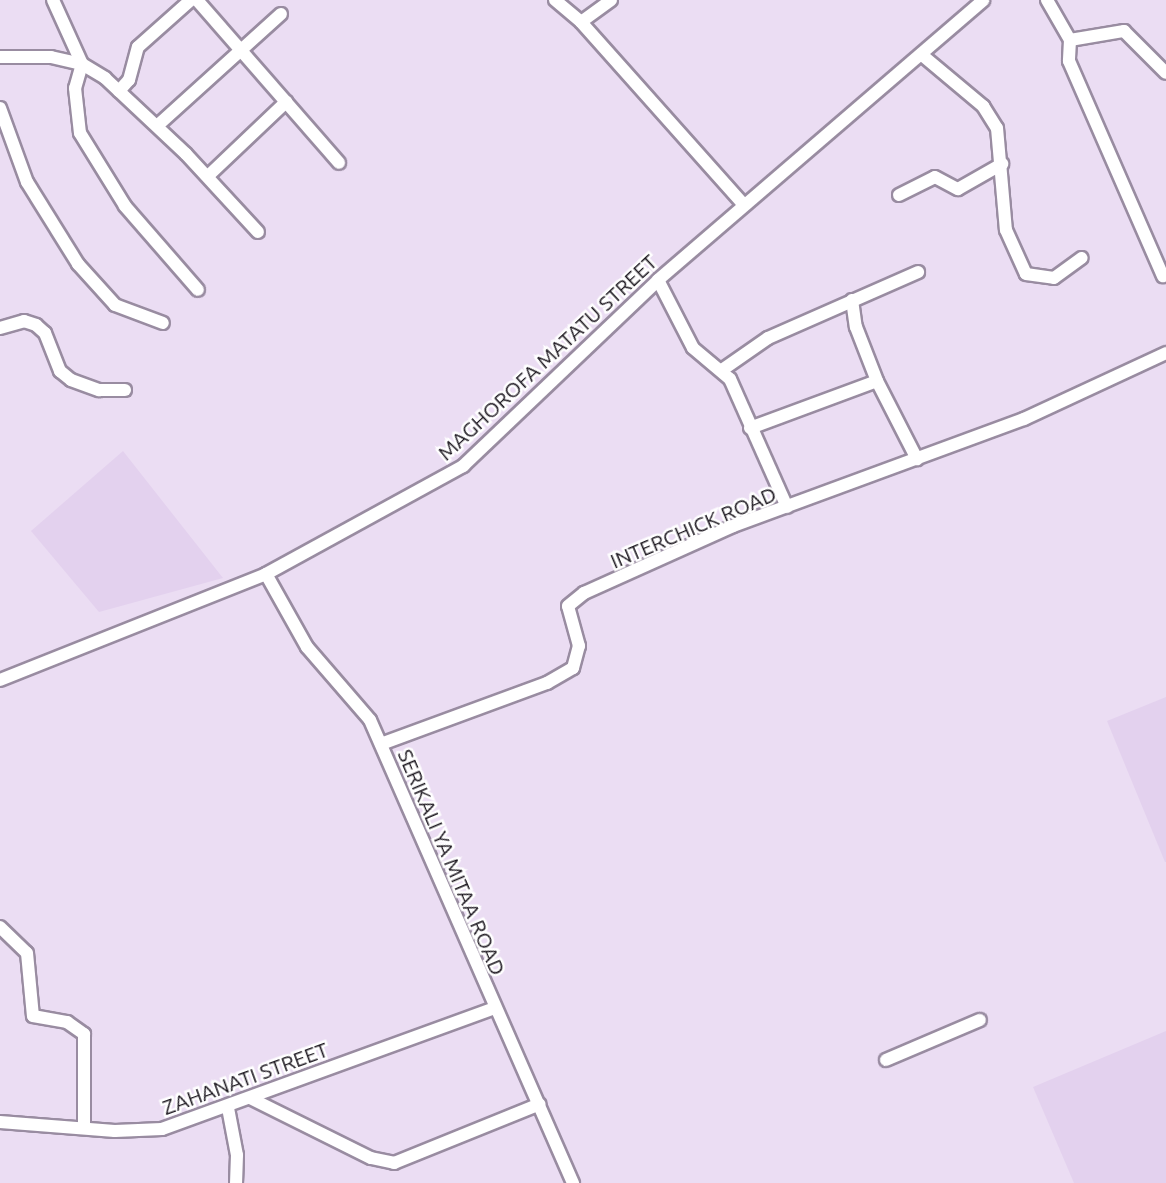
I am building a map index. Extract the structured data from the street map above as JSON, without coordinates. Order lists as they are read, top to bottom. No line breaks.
{"streets":{"street":["MAGHOROFA MATATU STREET","INTERCHICK ROAD","SERIKALI YA MITAA ROAD","ZAHANATI STREET"]},"crossings":[["MAGHOROFA MATATU STREET","SERIKALI YA MITAA ROAD"],["INTERCHICK ROAD","SERIKALI YA MITAA ROAD"],["SERIKALI YA MITAA ROAD","ZAHANATI STREET"]]}
